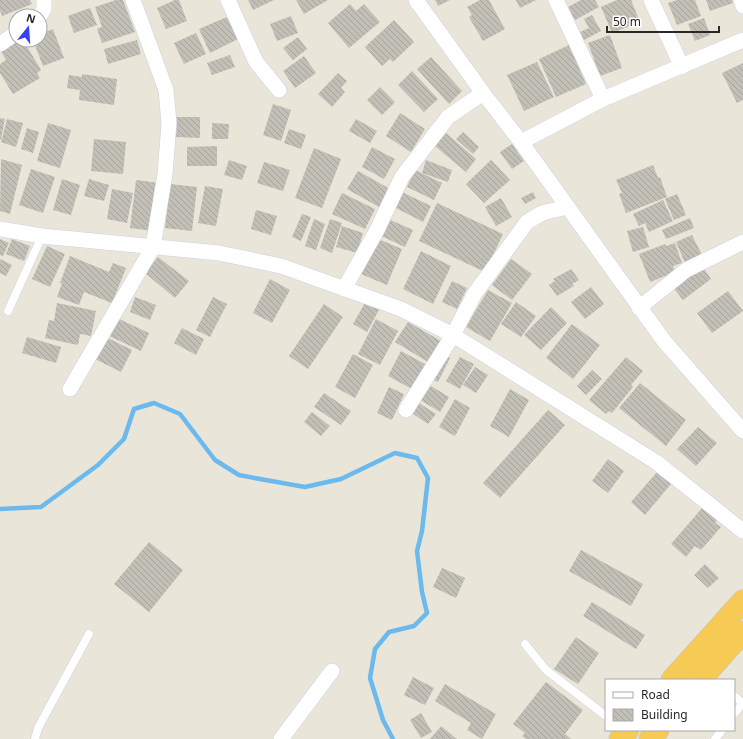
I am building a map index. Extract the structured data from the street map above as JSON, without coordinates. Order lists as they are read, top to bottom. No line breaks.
{"legend":["Road","Building"],"scale_bar":"50 m","north":"top"}
